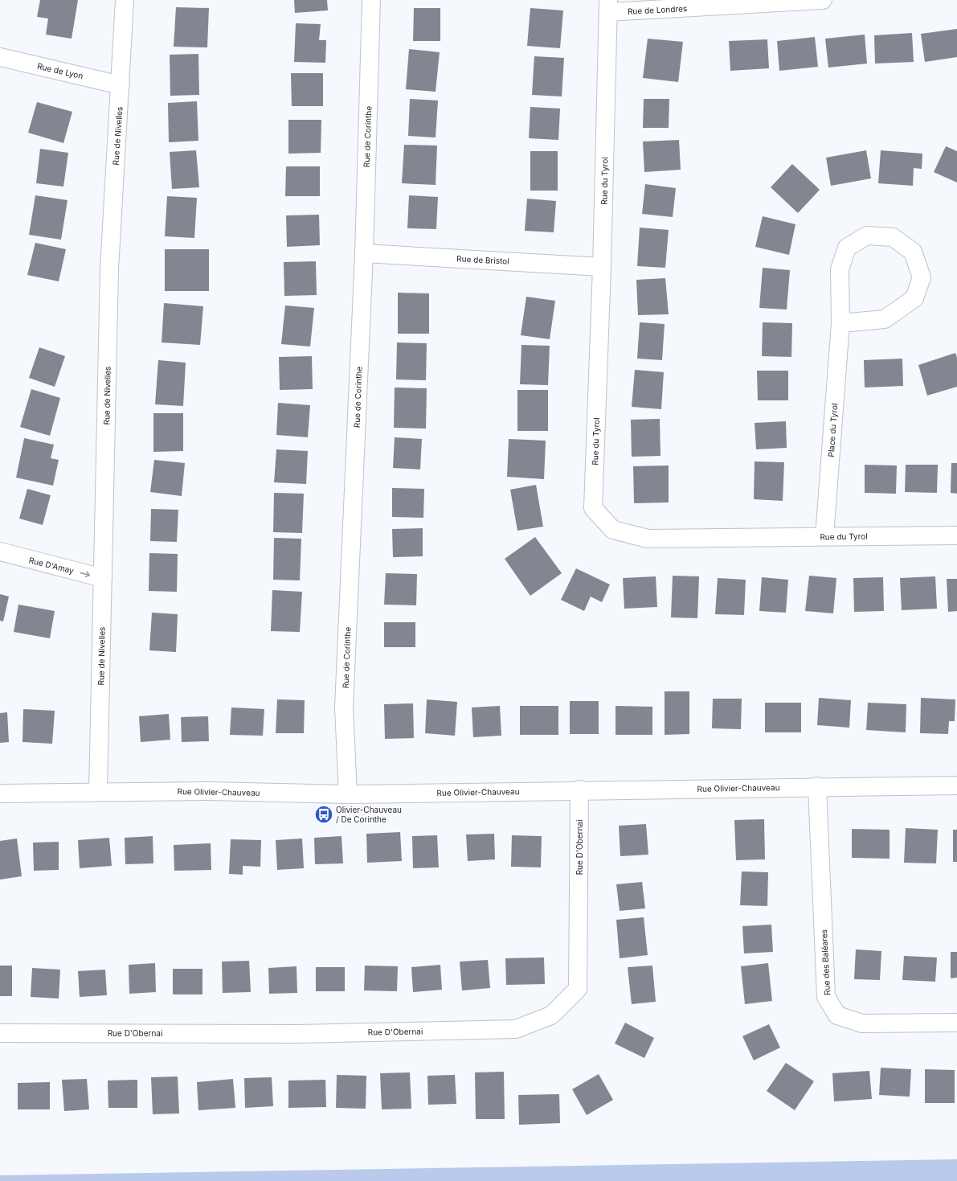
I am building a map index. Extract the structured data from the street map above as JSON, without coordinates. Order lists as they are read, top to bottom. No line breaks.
{"streets":{"street":["Rue de Londres","Rue de Lyon","Rue de Nivelles","Rue de Corinthe","Rue du Tyrol","Rue de Bristol","Place du Tyrol","Rue D'Amay","Rue Olivier-Chauveau","Rue D'Obernai","Rue des Baléares"]},"crossings":[["Rue de Londres","Rue du Tyrol"],["Rue de Lyon","Rue de Nivelles"],["Rue de Nivelles","Rue D'Amay"],["Rue de Nivelles","Rue Olivier-Chauveau"],["Rue de Corinthe","Rue de Bristol"],["Rue de Corinthe","Rue Olivier-Chauveau"],["Rue du Tyrol","Rue de Bristol"],["Rue du Tyrol","Place du Tyrol"],["Rue Olivier-Chauveau","Rue D'Obernai"],["Rue Olivier-Chauveau","Rue des Baléares"]],"one_way":["Rue D'Amay"],"places":{"bus stop":["Olivier-Chauveau / De Corinthe"]}}
